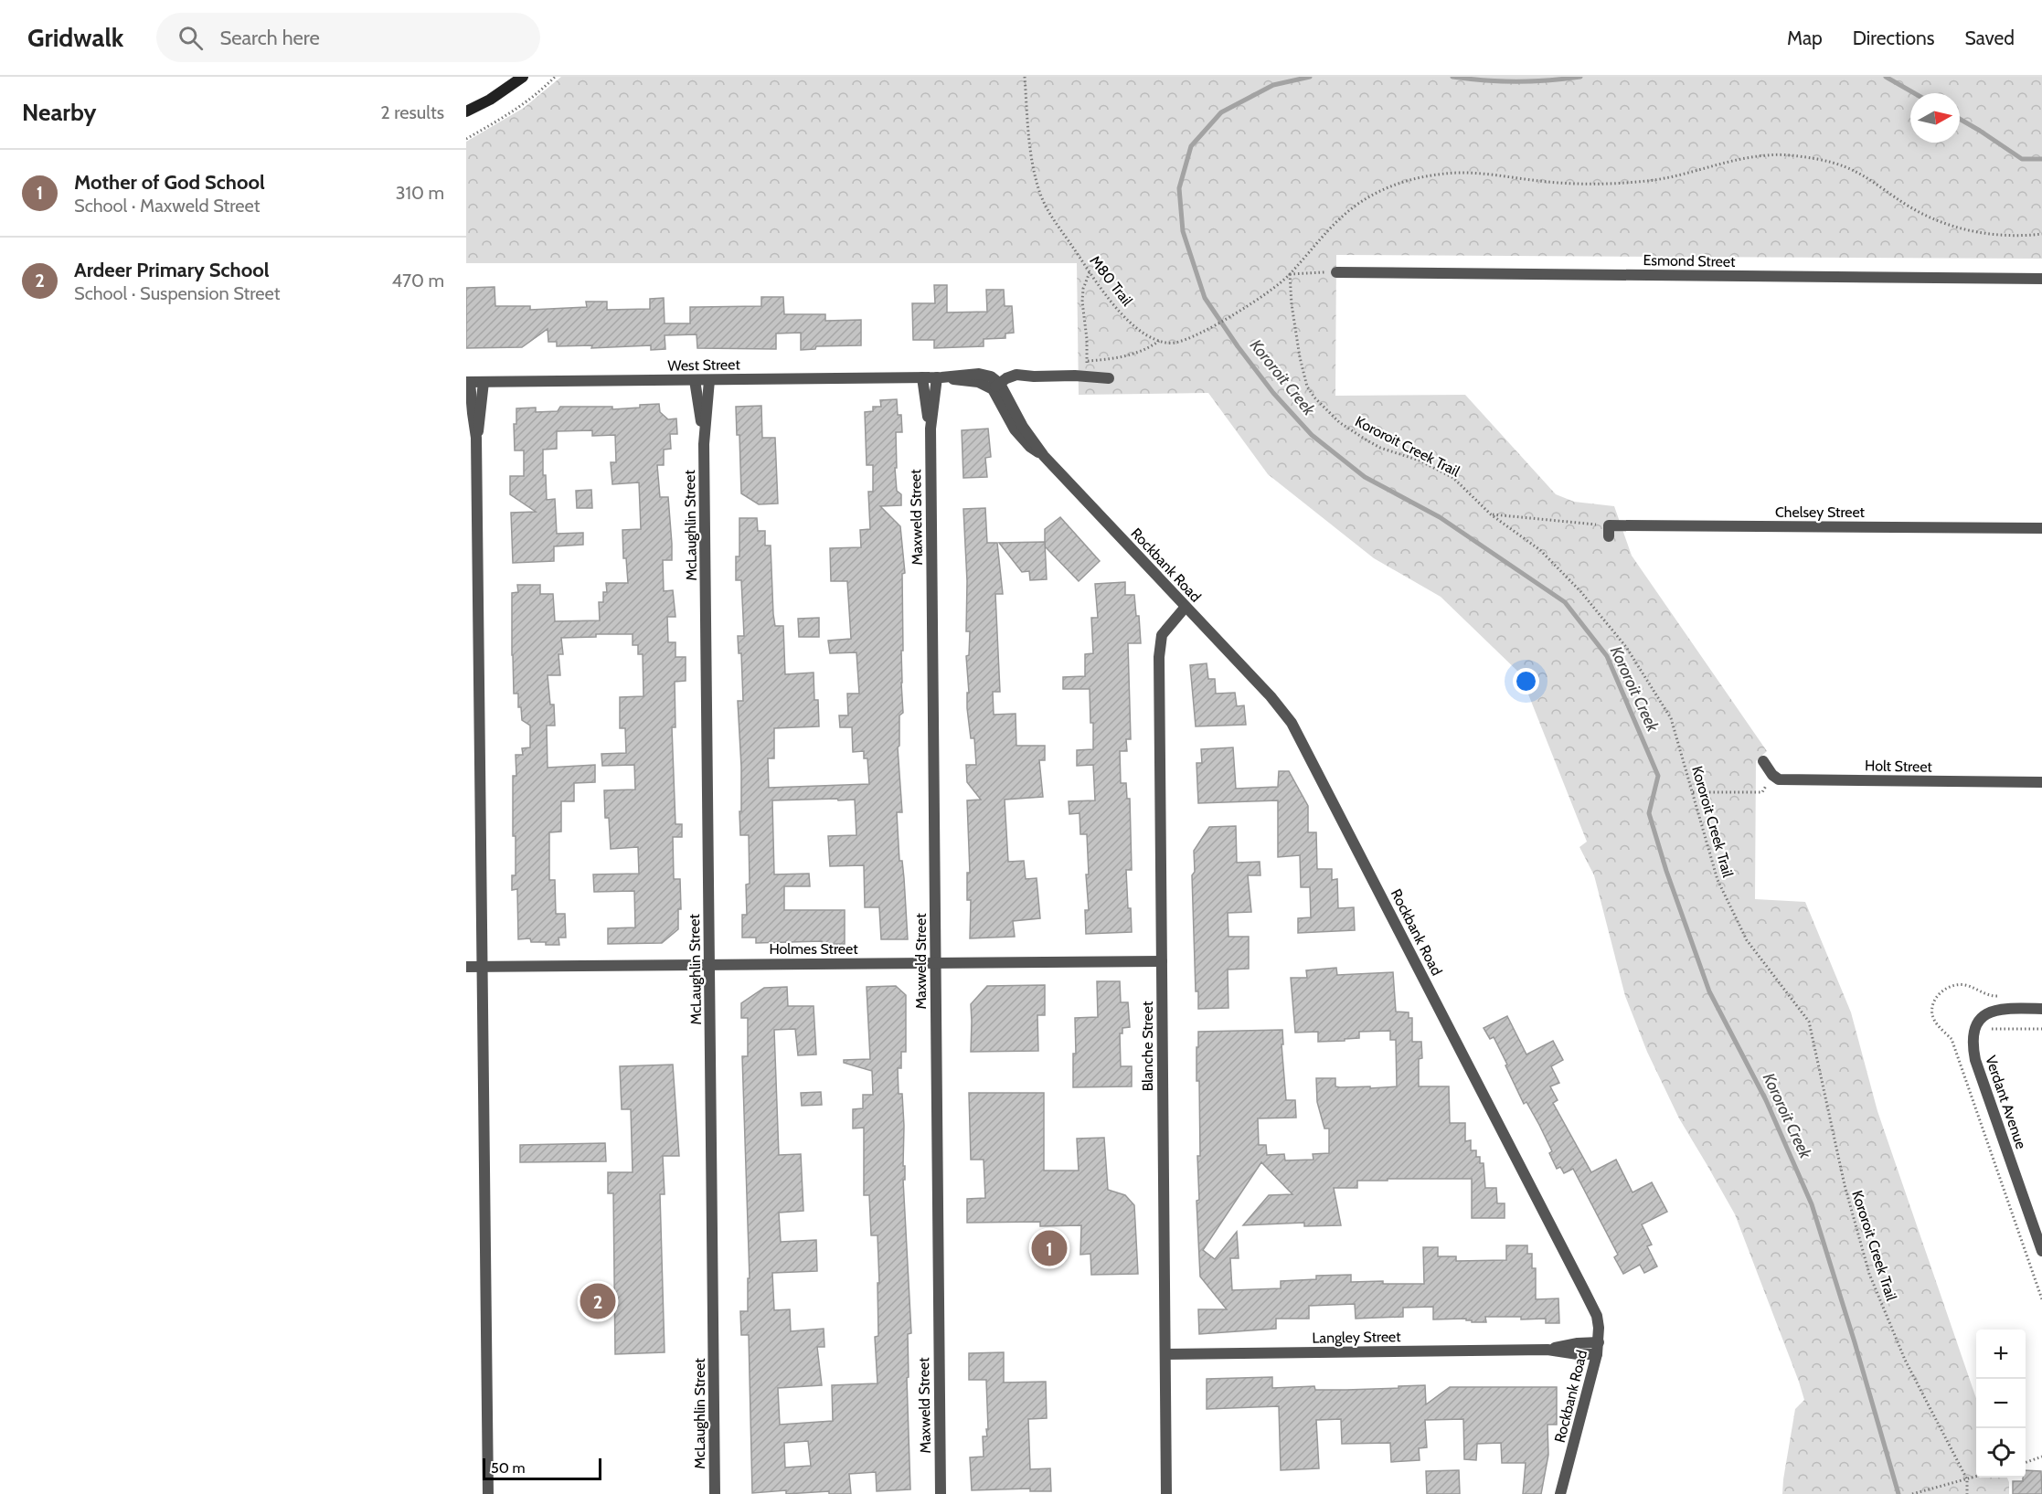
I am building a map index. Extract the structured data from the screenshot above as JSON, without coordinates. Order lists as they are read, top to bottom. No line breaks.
{"streets":{"street":["Esmond Street","West Street","Chelsey Street","Maxweld Street","McLaughlin Street","Rockbank Road","Holt Street","Holmes Street","Blanche Street","Verdant Avenue","Langley Street"],"path":["M80 Trail","Kororoit Creek Trail"]},"crossings":[["West Street","Maxweld Street"],["West Street","McLaughlin Street"],["West Street","Rockbank Road"],["Maxweld Street","Holmes Street"],["McLaughlin Street","Holmes Street"],["Rockbank Road","Blanche Street"],["Rockbank Road","Langley Street"],["Holmes Street","Blanche Street"],["Blanche Street","Langley Street"]],"water":["Kororoit Creek"],"scale_bar":"50 m","north":"right","page":{"header":"Gridwalk","search":"Search here","nav":["Map","Directions","Saved"],"heading":["Nearby","2 results"],"list":[{"mark":"1","name":"Mother of God School","note":"School · Maxweld Street","value":"310 m"},{"mark":"2","name":"Ardeer Primary School","note":"School · Suspension Street","value":"470 m"}],"pins":["1","2"],"map_buttons":["+","−"],"scale":"50 m"}}
